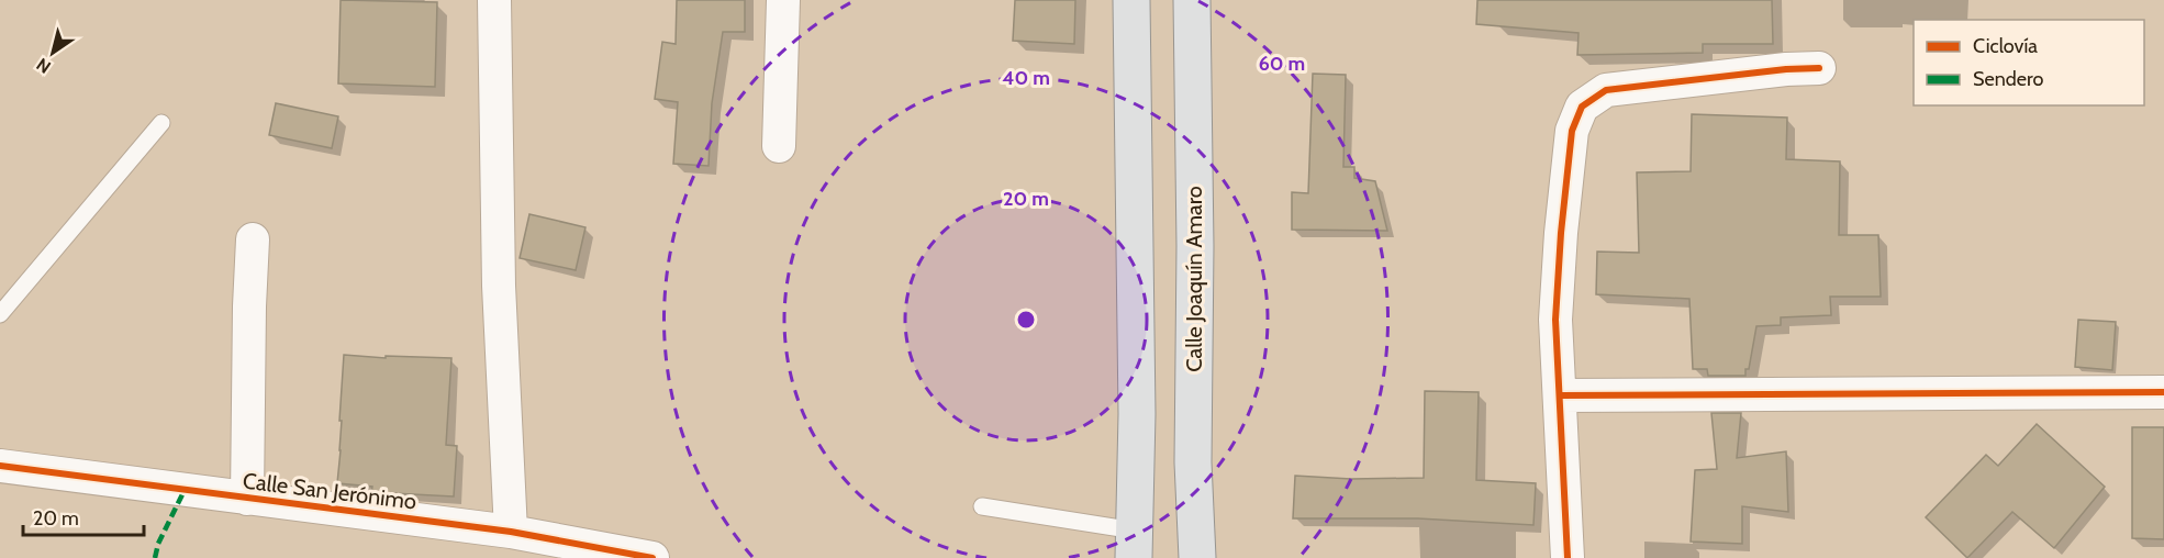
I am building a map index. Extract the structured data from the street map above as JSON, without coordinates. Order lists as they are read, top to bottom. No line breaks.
{"streets":{"main road":["Calle Joaquín Amaro"],"street":["Calle San Jerónimo"]},"legend":["Ciclovía","Sendero"],"scale_bar":"20 m","north":"bottom left","rings":["60 m","40 m","20 m"]}
